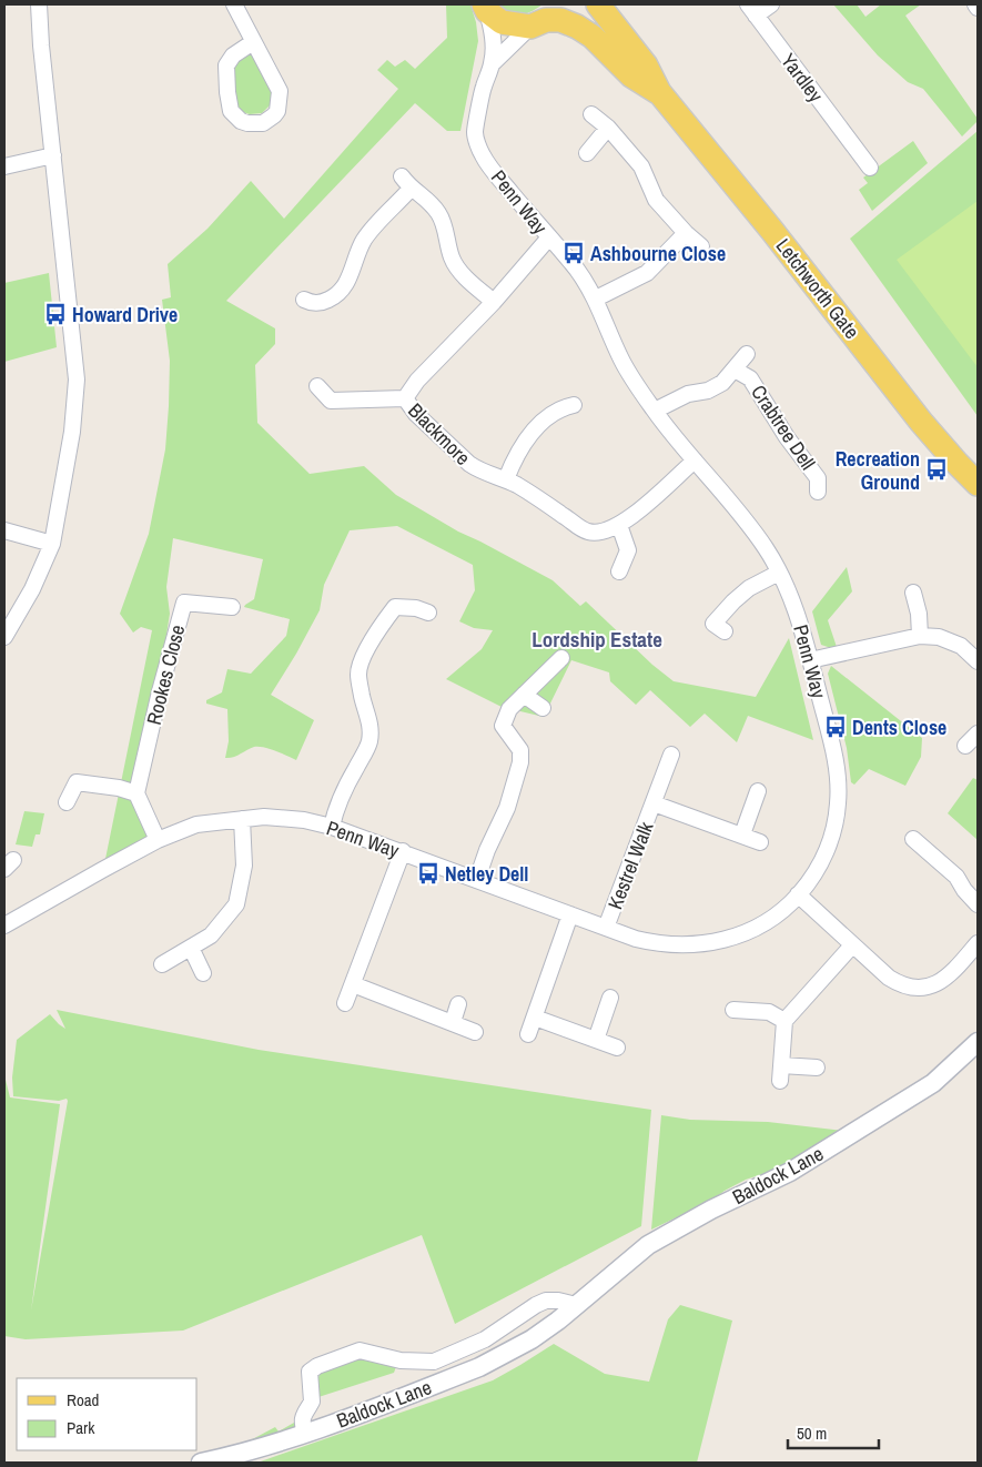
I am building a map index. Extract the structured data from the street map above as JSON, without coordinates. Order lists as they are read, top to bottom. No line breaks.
{"streets":{"main road":["Letchworth Gate"],"street":["Yardley","Penn Way","Crabtree Dell","Blackmore","Rookes Close","Kestrel Walk","Baldock Lane"]},"crossings":[["Penn Way","Letchworth Gate"],["Penn Way","Crabtree Dell"],["Penn Way","Blackmore"],["Penn Way","Kestrel Walk"]],"districts":["Lordship Estate"],"places":{"bus stop":["Ashbourne Close","Howard Drive","Recreation Ground","Dents Close","Netley Dell"]},"legend":["Road","Park"],"scale_bar":"50 m"}
